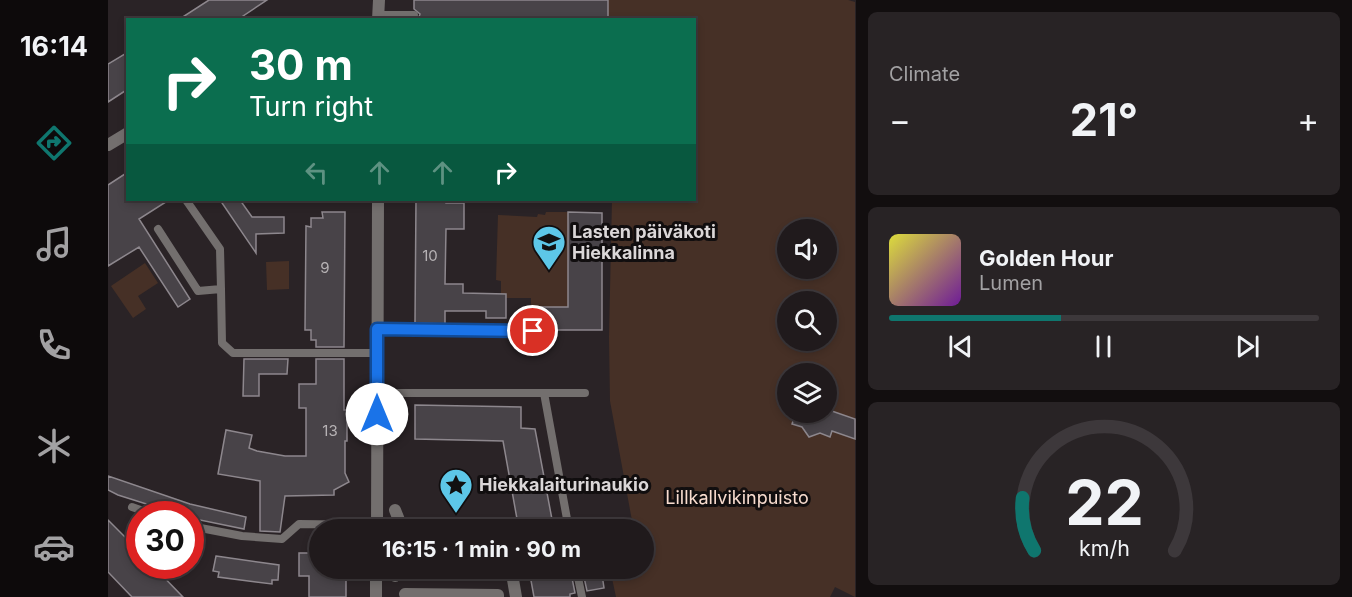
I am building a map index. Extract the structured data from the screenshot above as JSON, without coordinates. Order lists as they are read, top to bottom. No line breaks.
{"parks":["Lillkallvikinpuisto"],"places":{"school or university":["Lasten päiväkoti Hiekkalinna"],"place":["Hiekkalaiturinaukio"]},"house_numbers":["10","9","13"],"page":{"tabs":"16:14","tile":"Climate","turn":["30 m","Turn right"],"heat":["−","21°","+"],"song":["Golden Hour","Lumen"],"limit":"30","trip":"16:15 · 1 min · 90 m","gauge":["22","km/h"]}}
